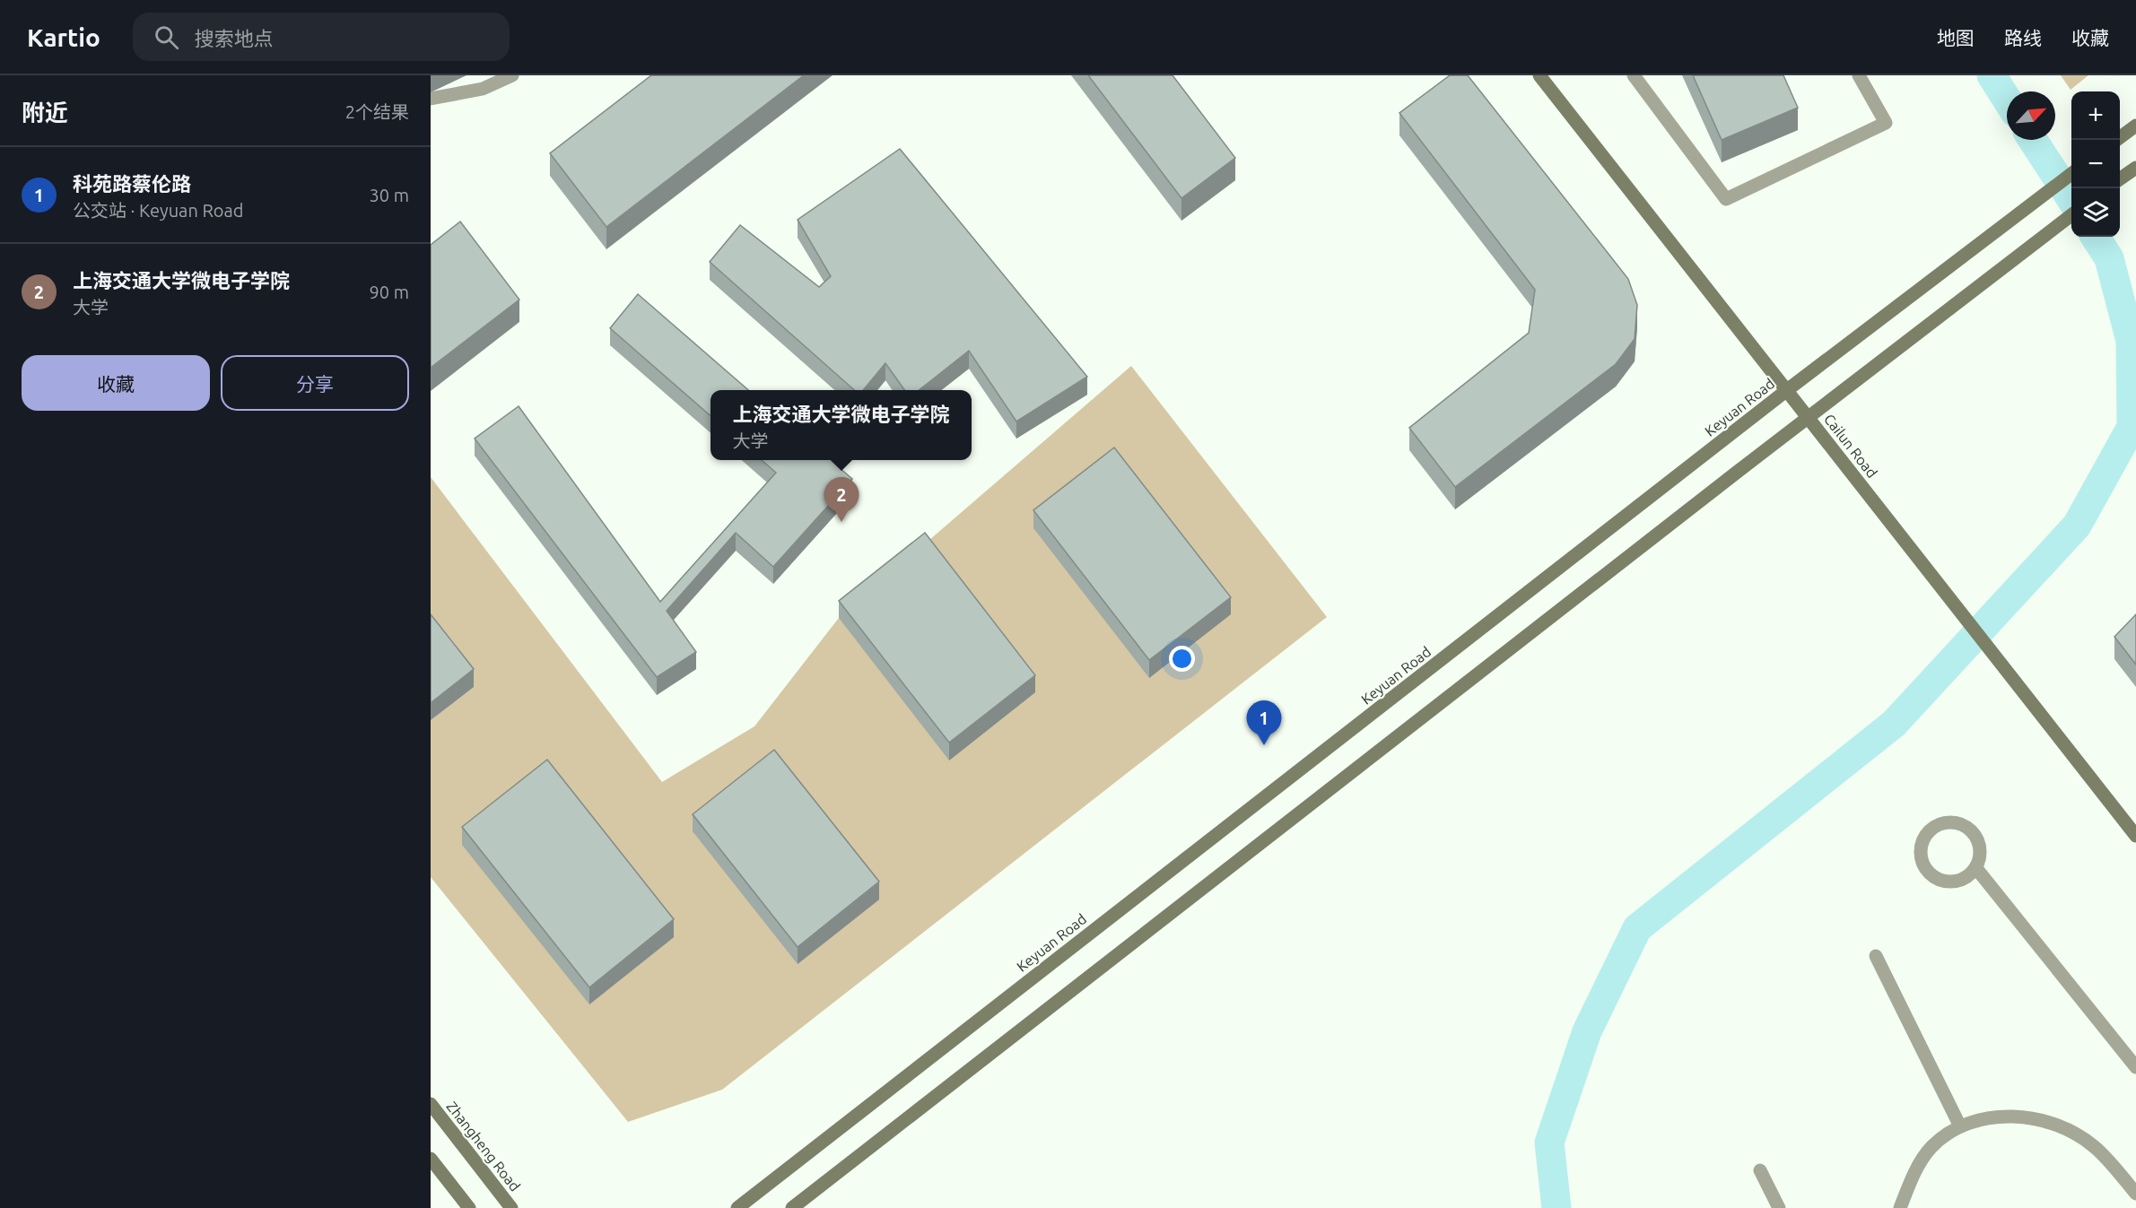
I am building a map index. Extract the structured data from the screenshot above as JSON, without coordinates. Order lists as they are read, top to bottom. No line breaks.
{"streets":{"street":["Keyuan Road","Cailun Road","Zhangheng Road"]},"crossings":[["Keyuan Road","Cailun Road"]],"north":"top right","page":{"header":"Kartio","search":"搜索地点","nav":["地图","路线","收藏"],"heading":["附近","2个结果"],"map_buttons":["+","−"],"list":[{"mark":"1","name":"科苑路蔡伦路","note":"公交站 · Keyuan Road","value":"30 m"},{"mark":"2","name":"上海交通大学微电子学院","note":"大学","value":"90 m"}],"buttons":["收藏","分享"],"popup":["上海交通大学微电子学院","大学"],"pins":["2","1"]}}
